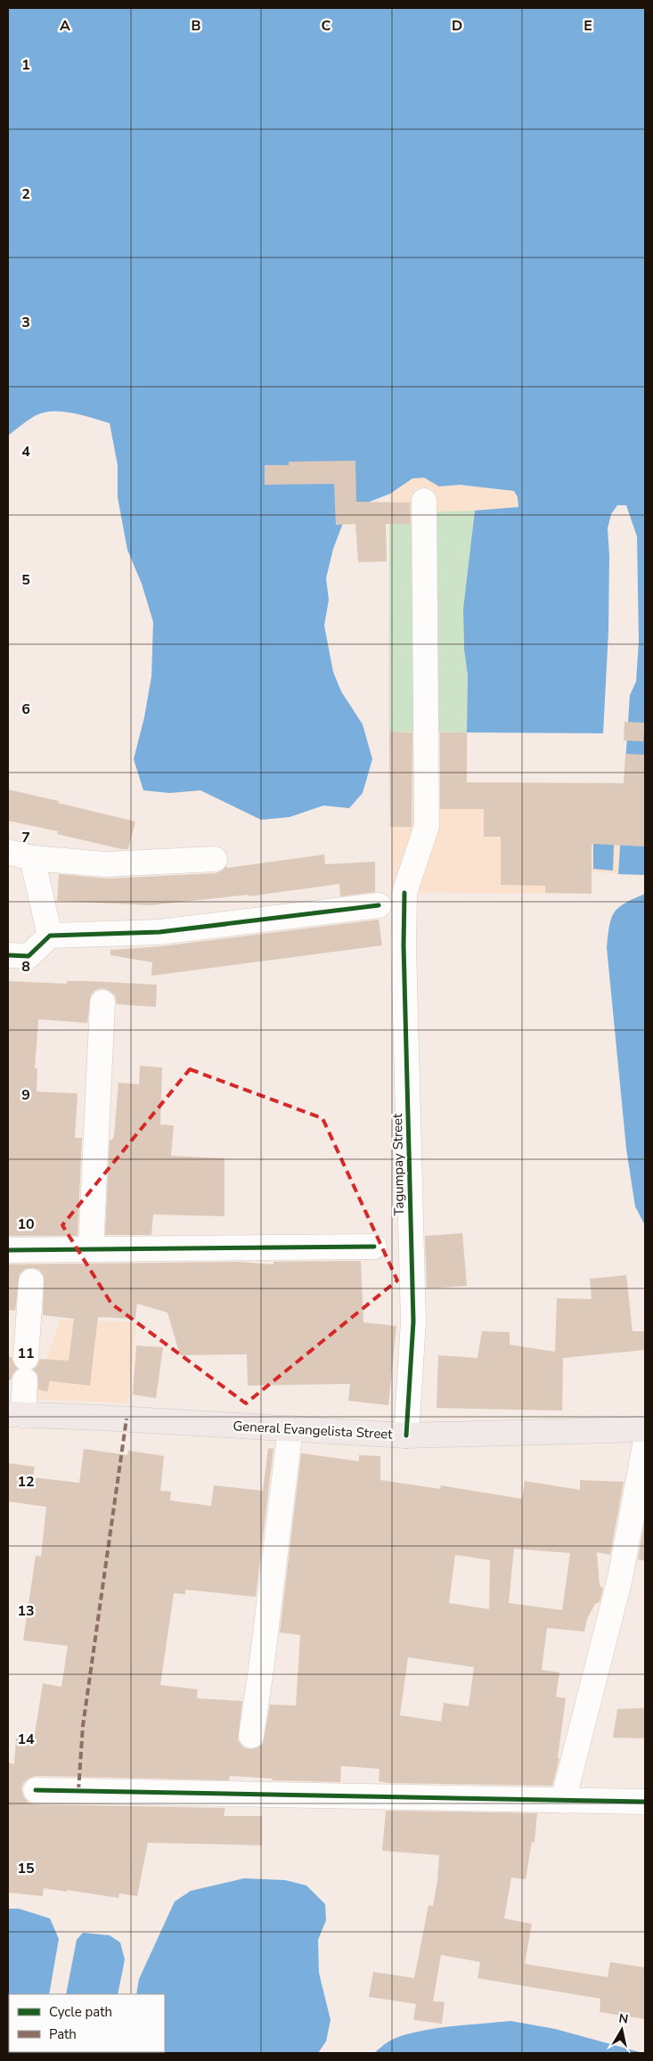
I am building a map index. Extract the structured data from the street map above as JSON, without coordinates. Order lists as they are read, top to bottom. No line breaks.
{"streets":{"main road":["General Evangelista Street"],"street":["Tagumpay Street"]},"crossings":[["Tagumpay Street","General Evangelista Street"]],"legend":["Cycle path","Path"],"north":"top","grid":{"columns":["A","B","C","D","E"],"rows":["1","2","3","4","5","6","7","8","9","10","11","12","13","14","15"]}}
